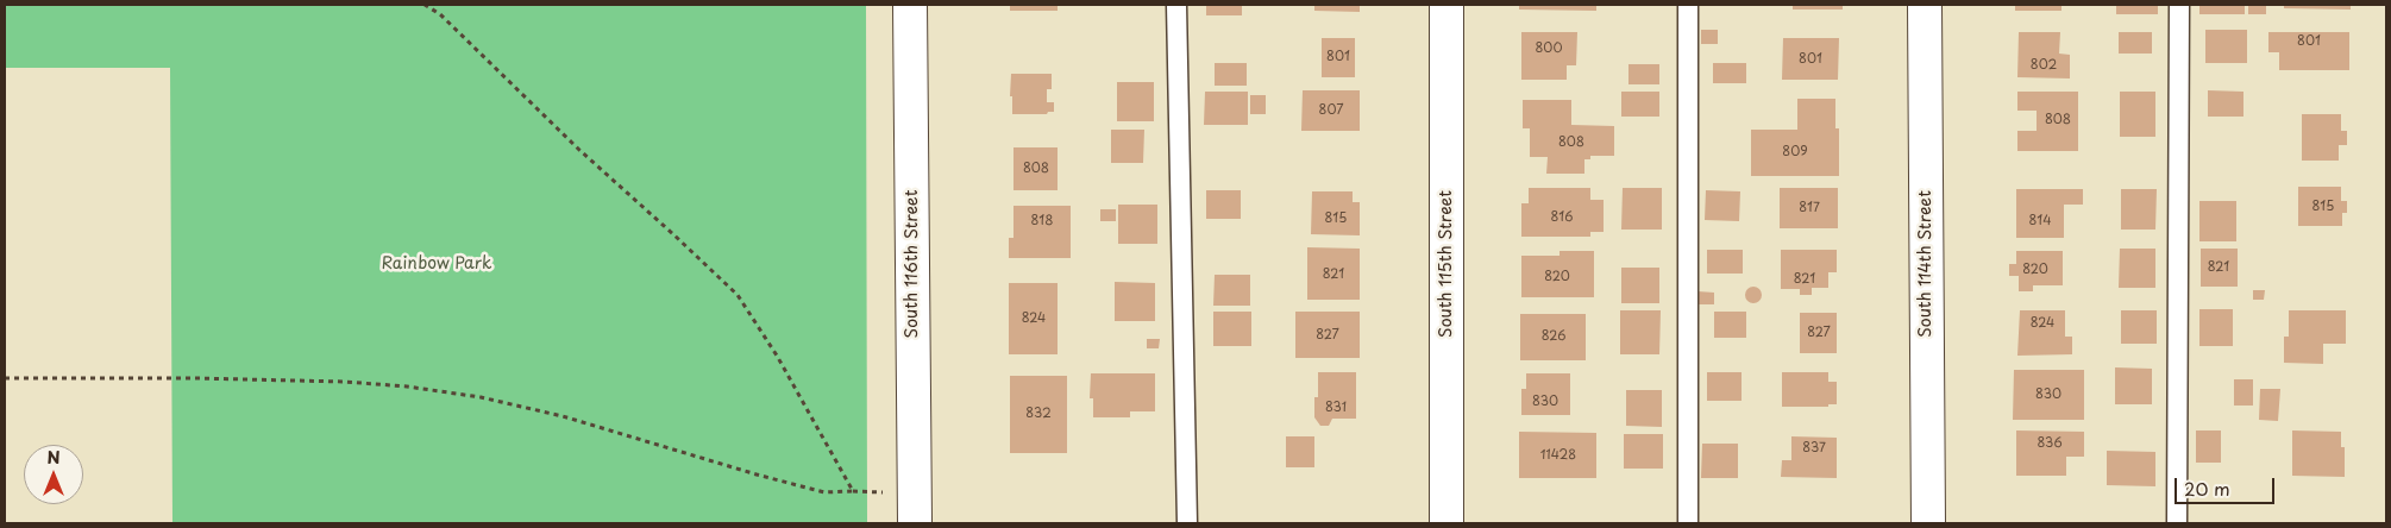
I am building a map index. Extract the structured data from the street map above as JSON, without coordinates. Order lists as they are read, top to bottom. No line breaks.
{"streets":{"street":["South 116th Street","South 115th Street","South 114th Street"]},"parks":["Rainbow Park"],"house_numbers":["801","800","801","801","802","807","808","808","809","808","815","817","816","815","818","814","821","820","821","820","821","824","824","827","827","826","830","830","831","832","836","837","11428"],"scale_bar":"20 m","north":"top"}
